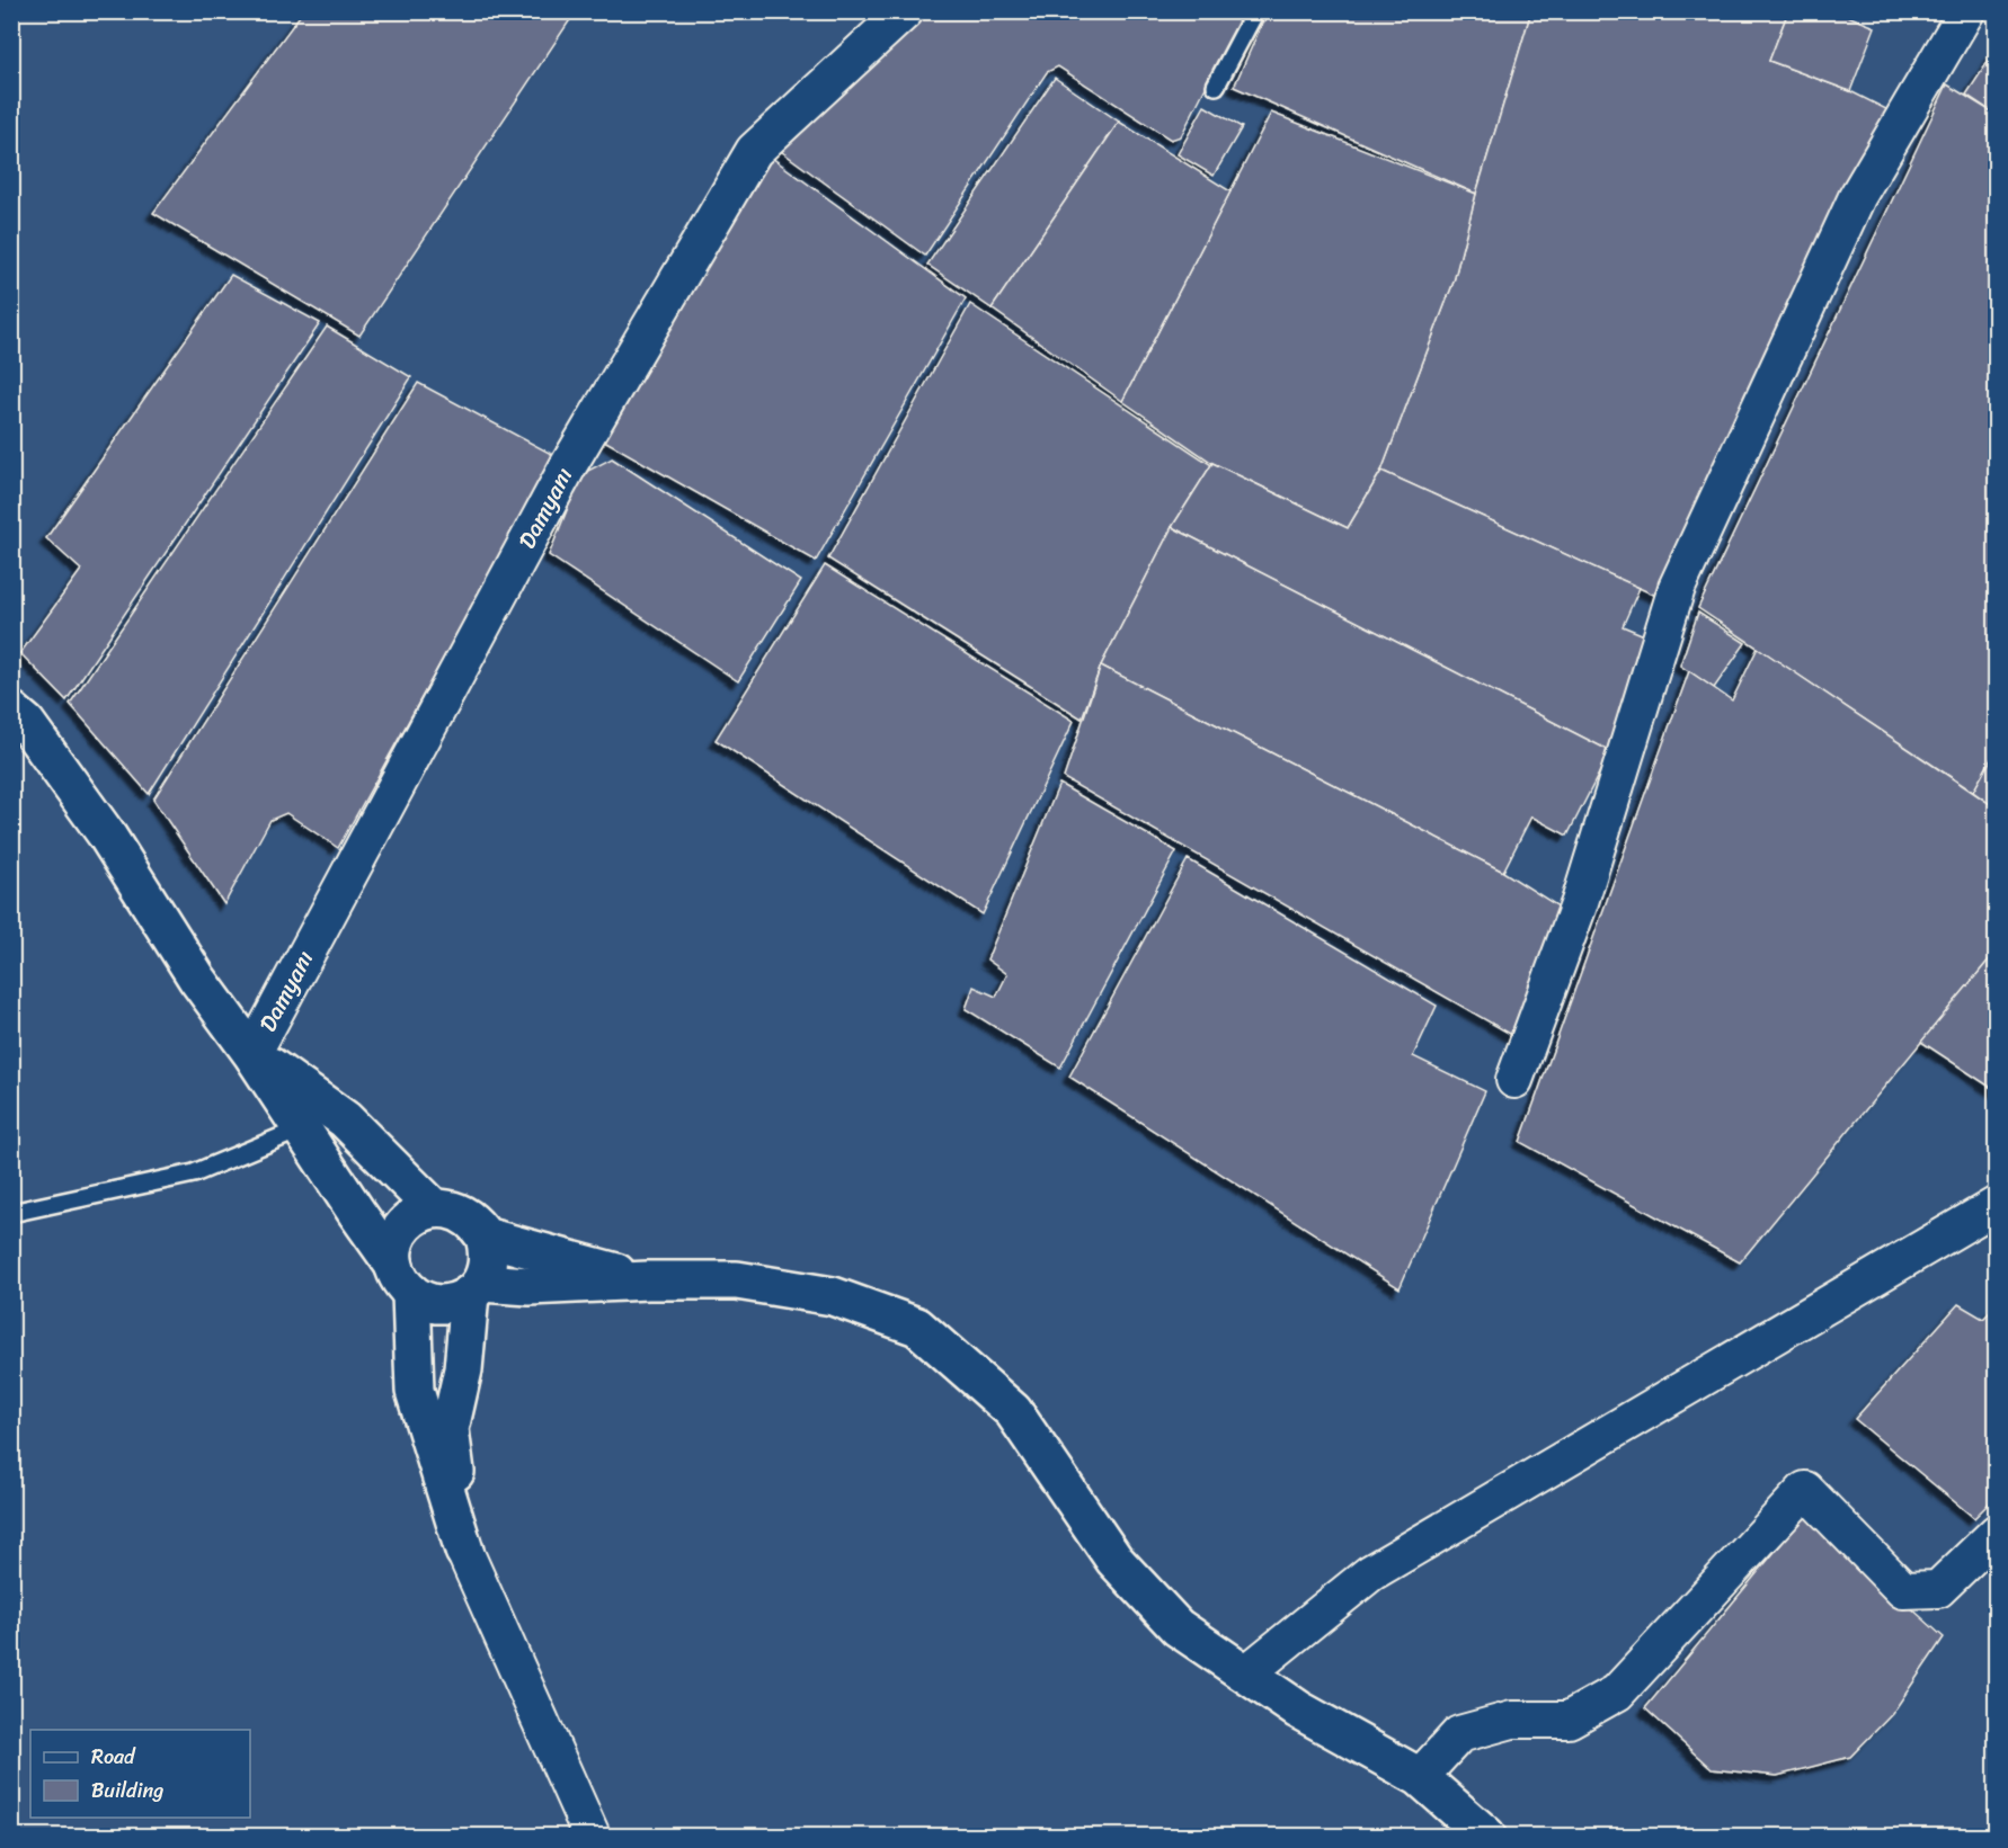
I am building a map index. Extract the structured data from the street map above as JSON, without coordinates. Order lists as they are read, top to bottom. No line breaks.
{"streets":{"street":["Damyanı"]},"legend":["Road","Building"]}
